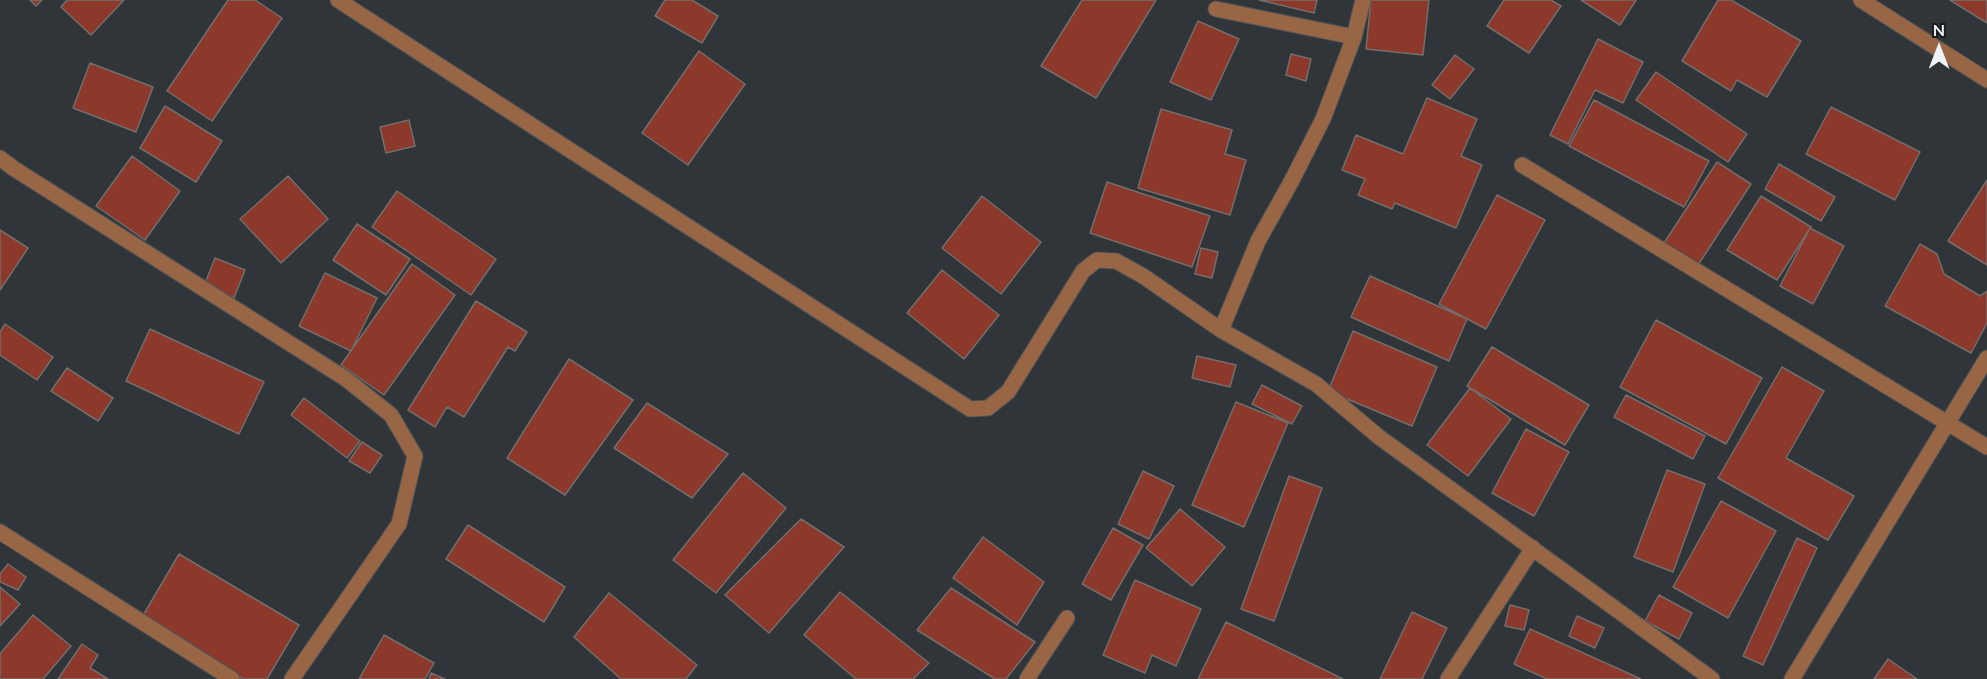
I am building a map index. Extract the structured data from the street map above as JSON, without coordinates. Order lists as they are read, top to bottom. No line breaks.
{"north":"top"}
